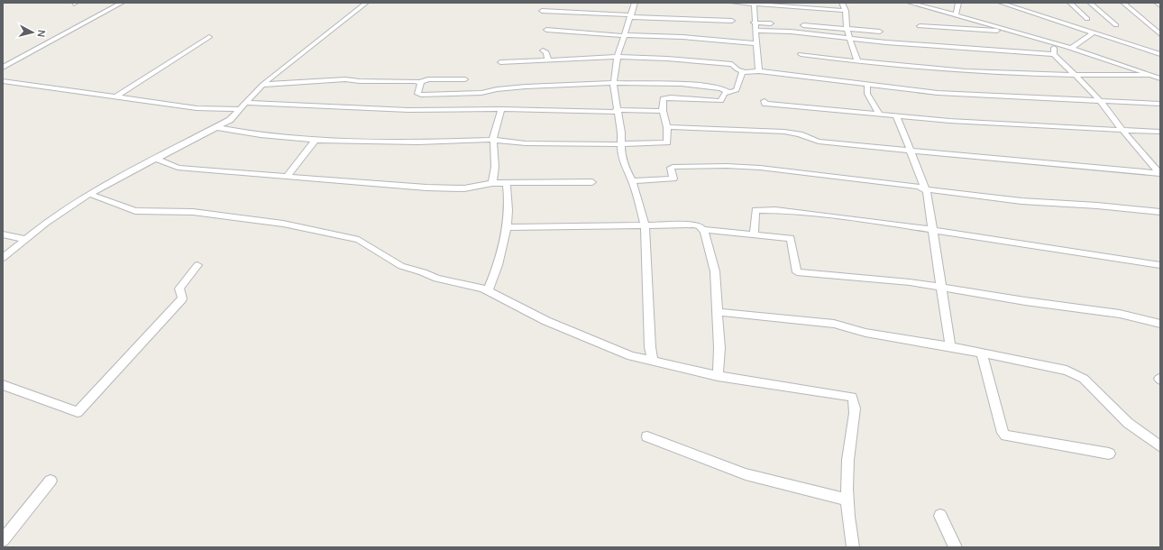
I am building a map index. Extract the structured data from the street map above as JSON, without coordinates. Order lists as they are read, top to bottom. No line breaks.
{"north":"right"}
